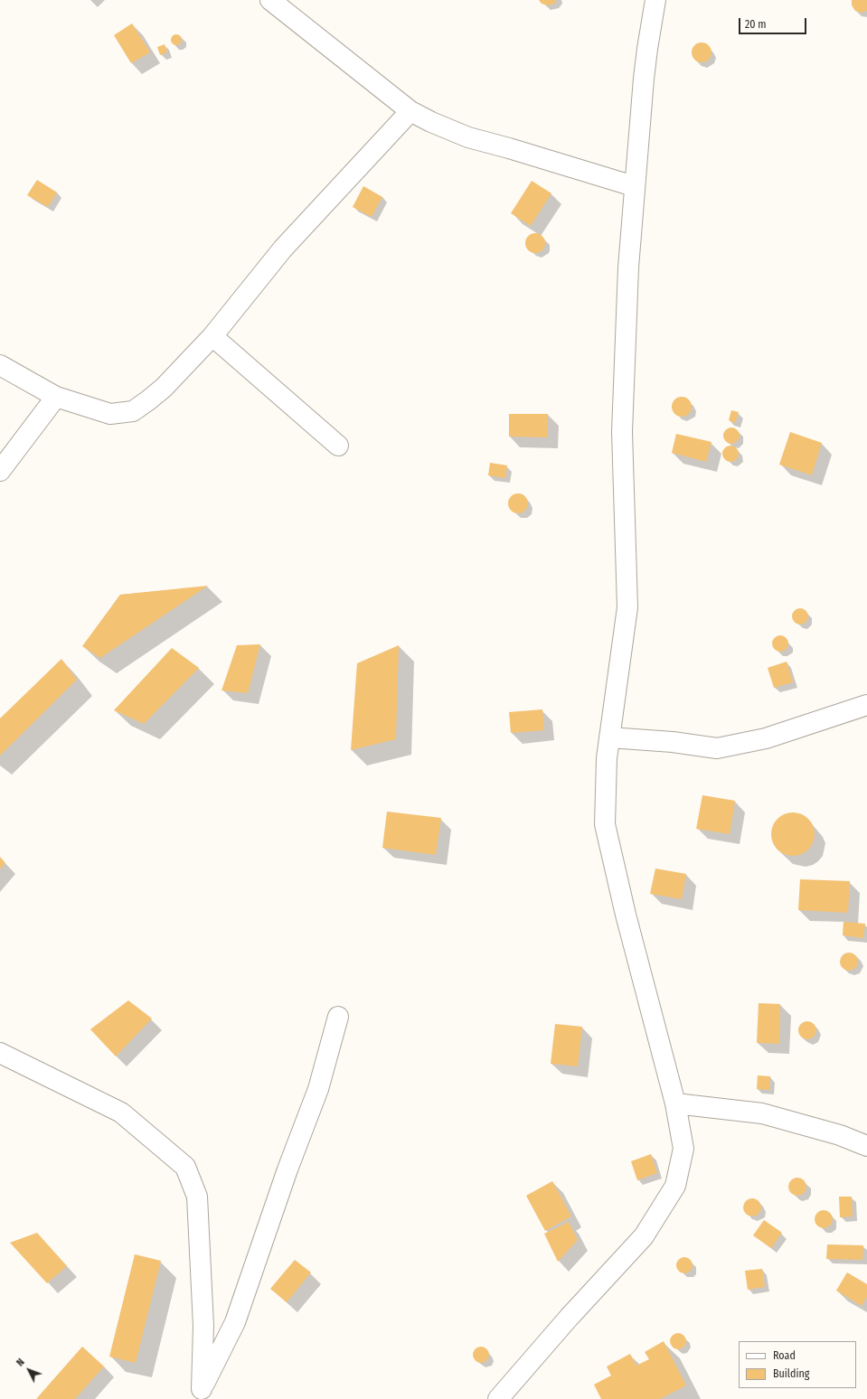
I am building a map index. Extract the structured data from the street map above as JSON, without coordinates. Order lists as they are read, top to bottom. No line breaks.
{"legend":["Road","Building"],"scale_bar":"20 m","north":"top left"}
